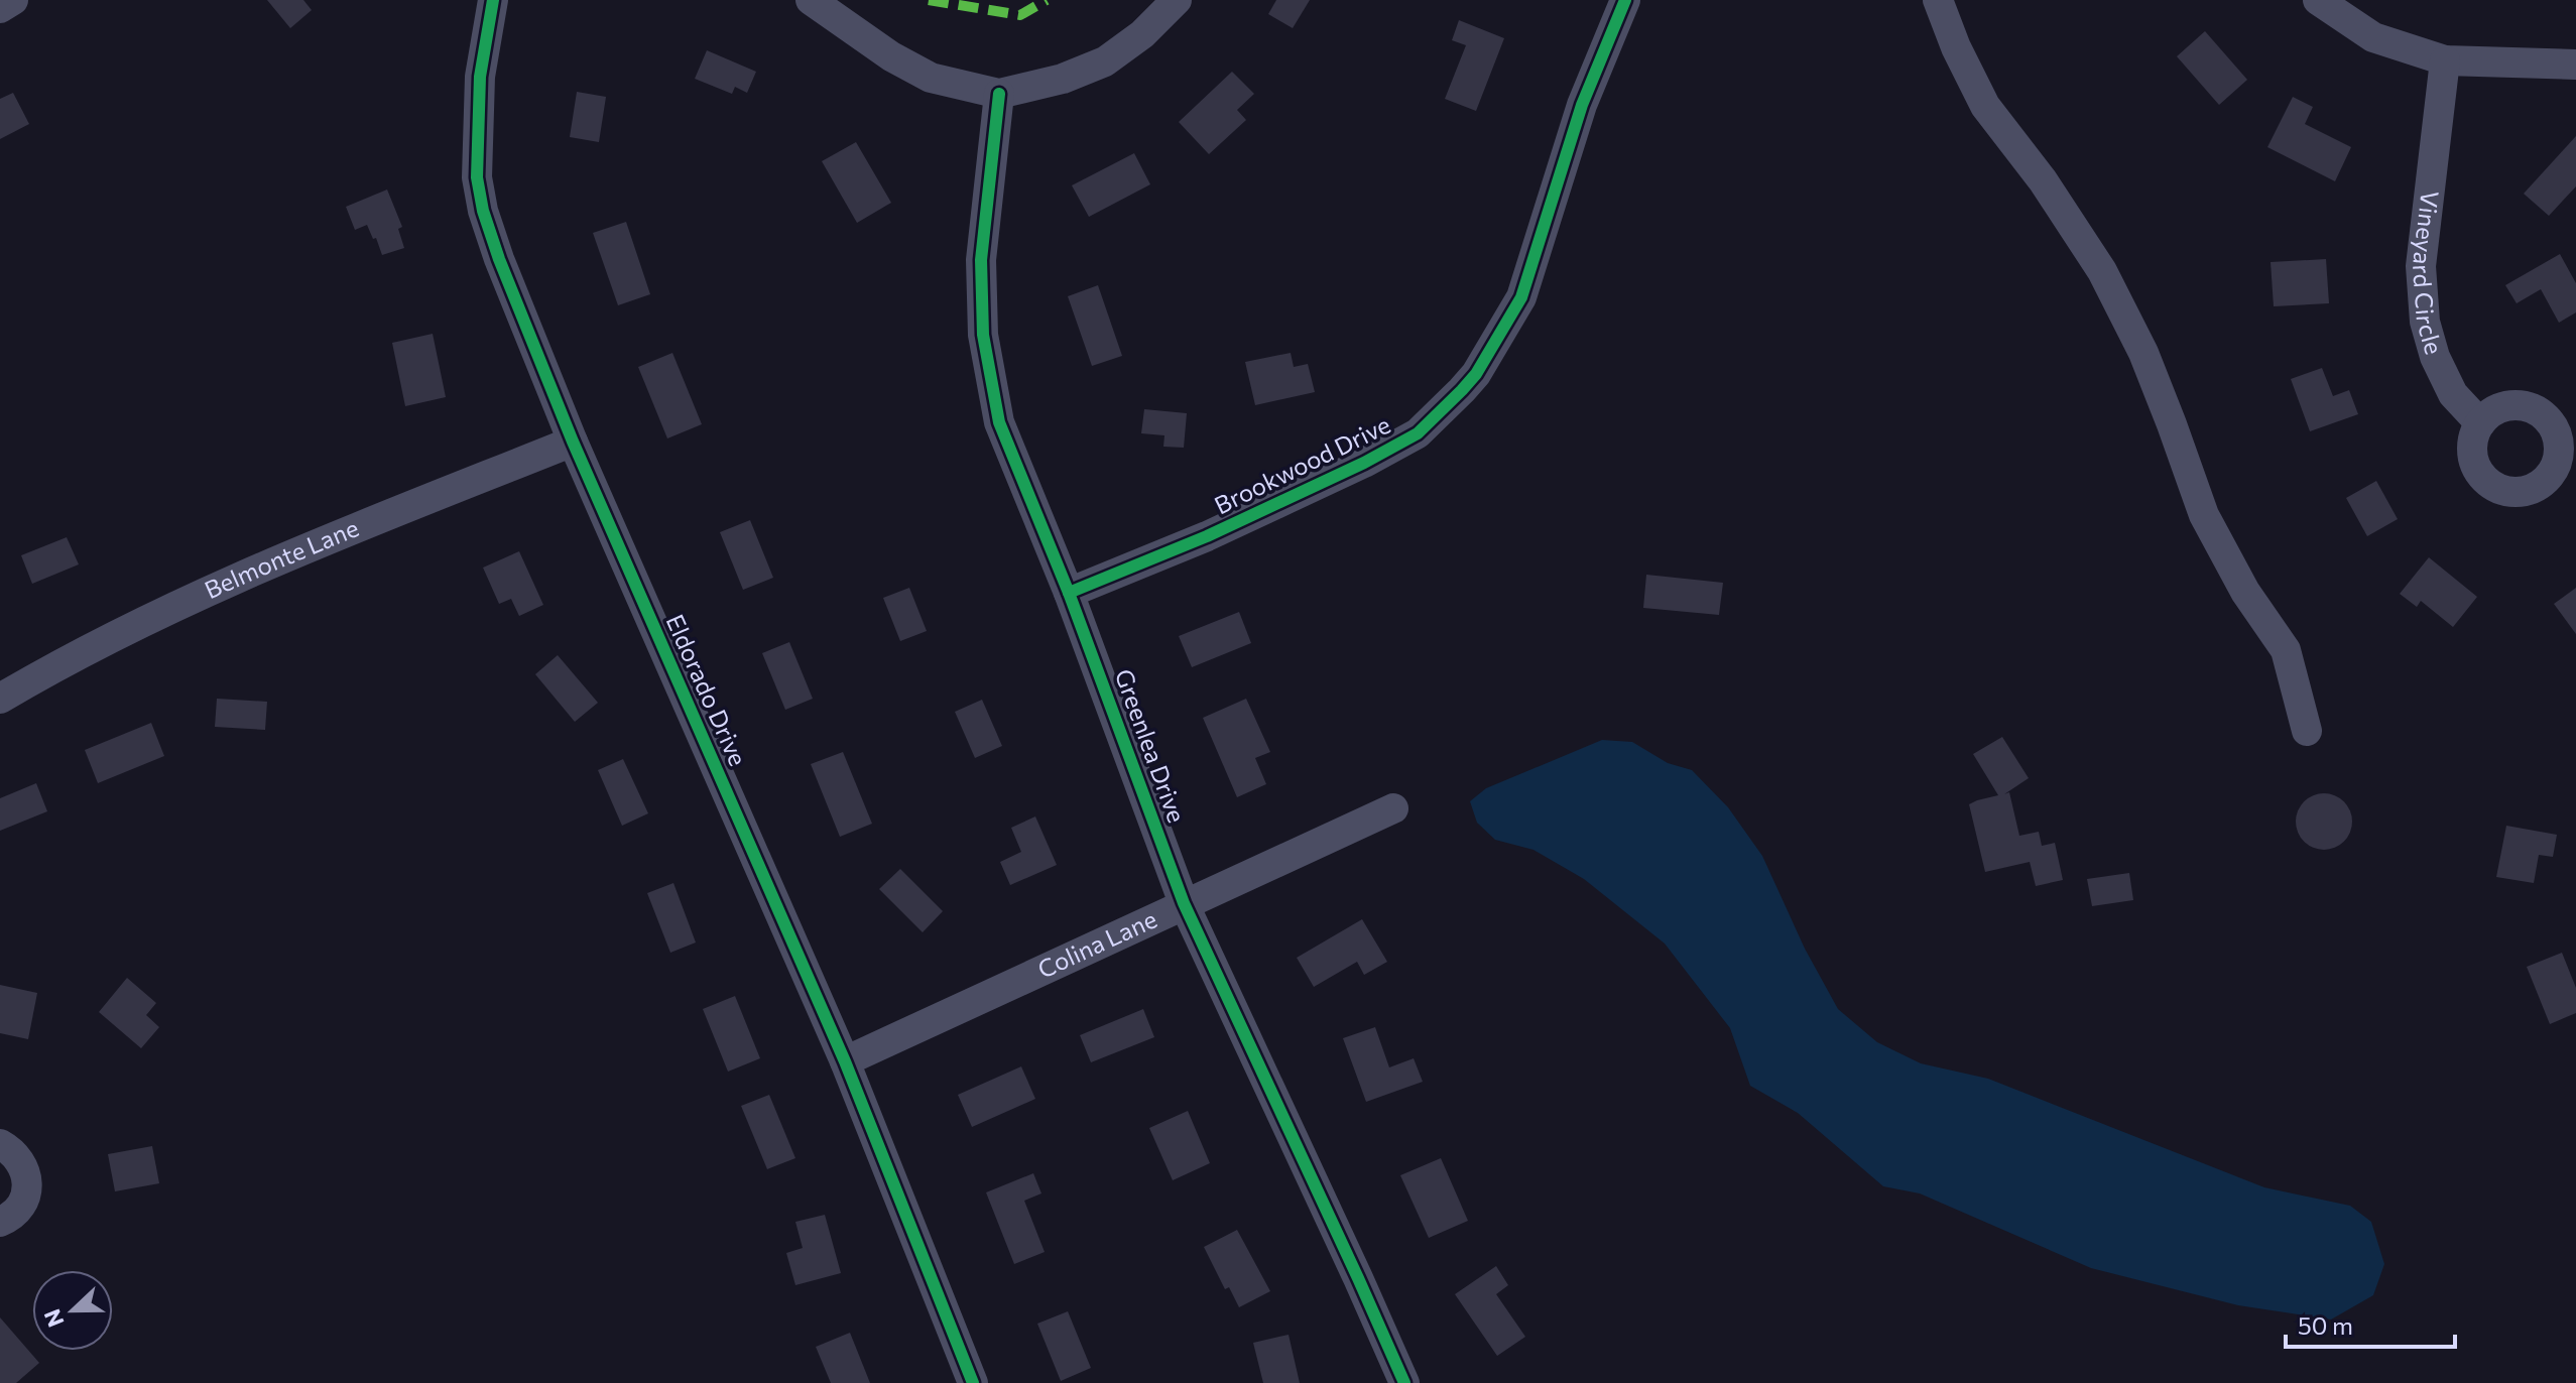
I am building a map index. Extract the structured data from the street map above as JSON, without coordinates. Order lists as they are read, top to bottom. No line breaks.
{"streets":{"street":["Vineyard Circle","Brookwood Drive","Belmonte Lane","Eldorado Drive","Greenlea Drive","Colina Lane"]},"crossings":[["Brookwood Drive","Greenlea Drive"],["Belmonte Lane","Eldorado Drive"],["Eldorado Drive","Colina Lane"],["Greenlea Drive","Colina Lane"]],"scale_bar":"50 m","north":"left"}
